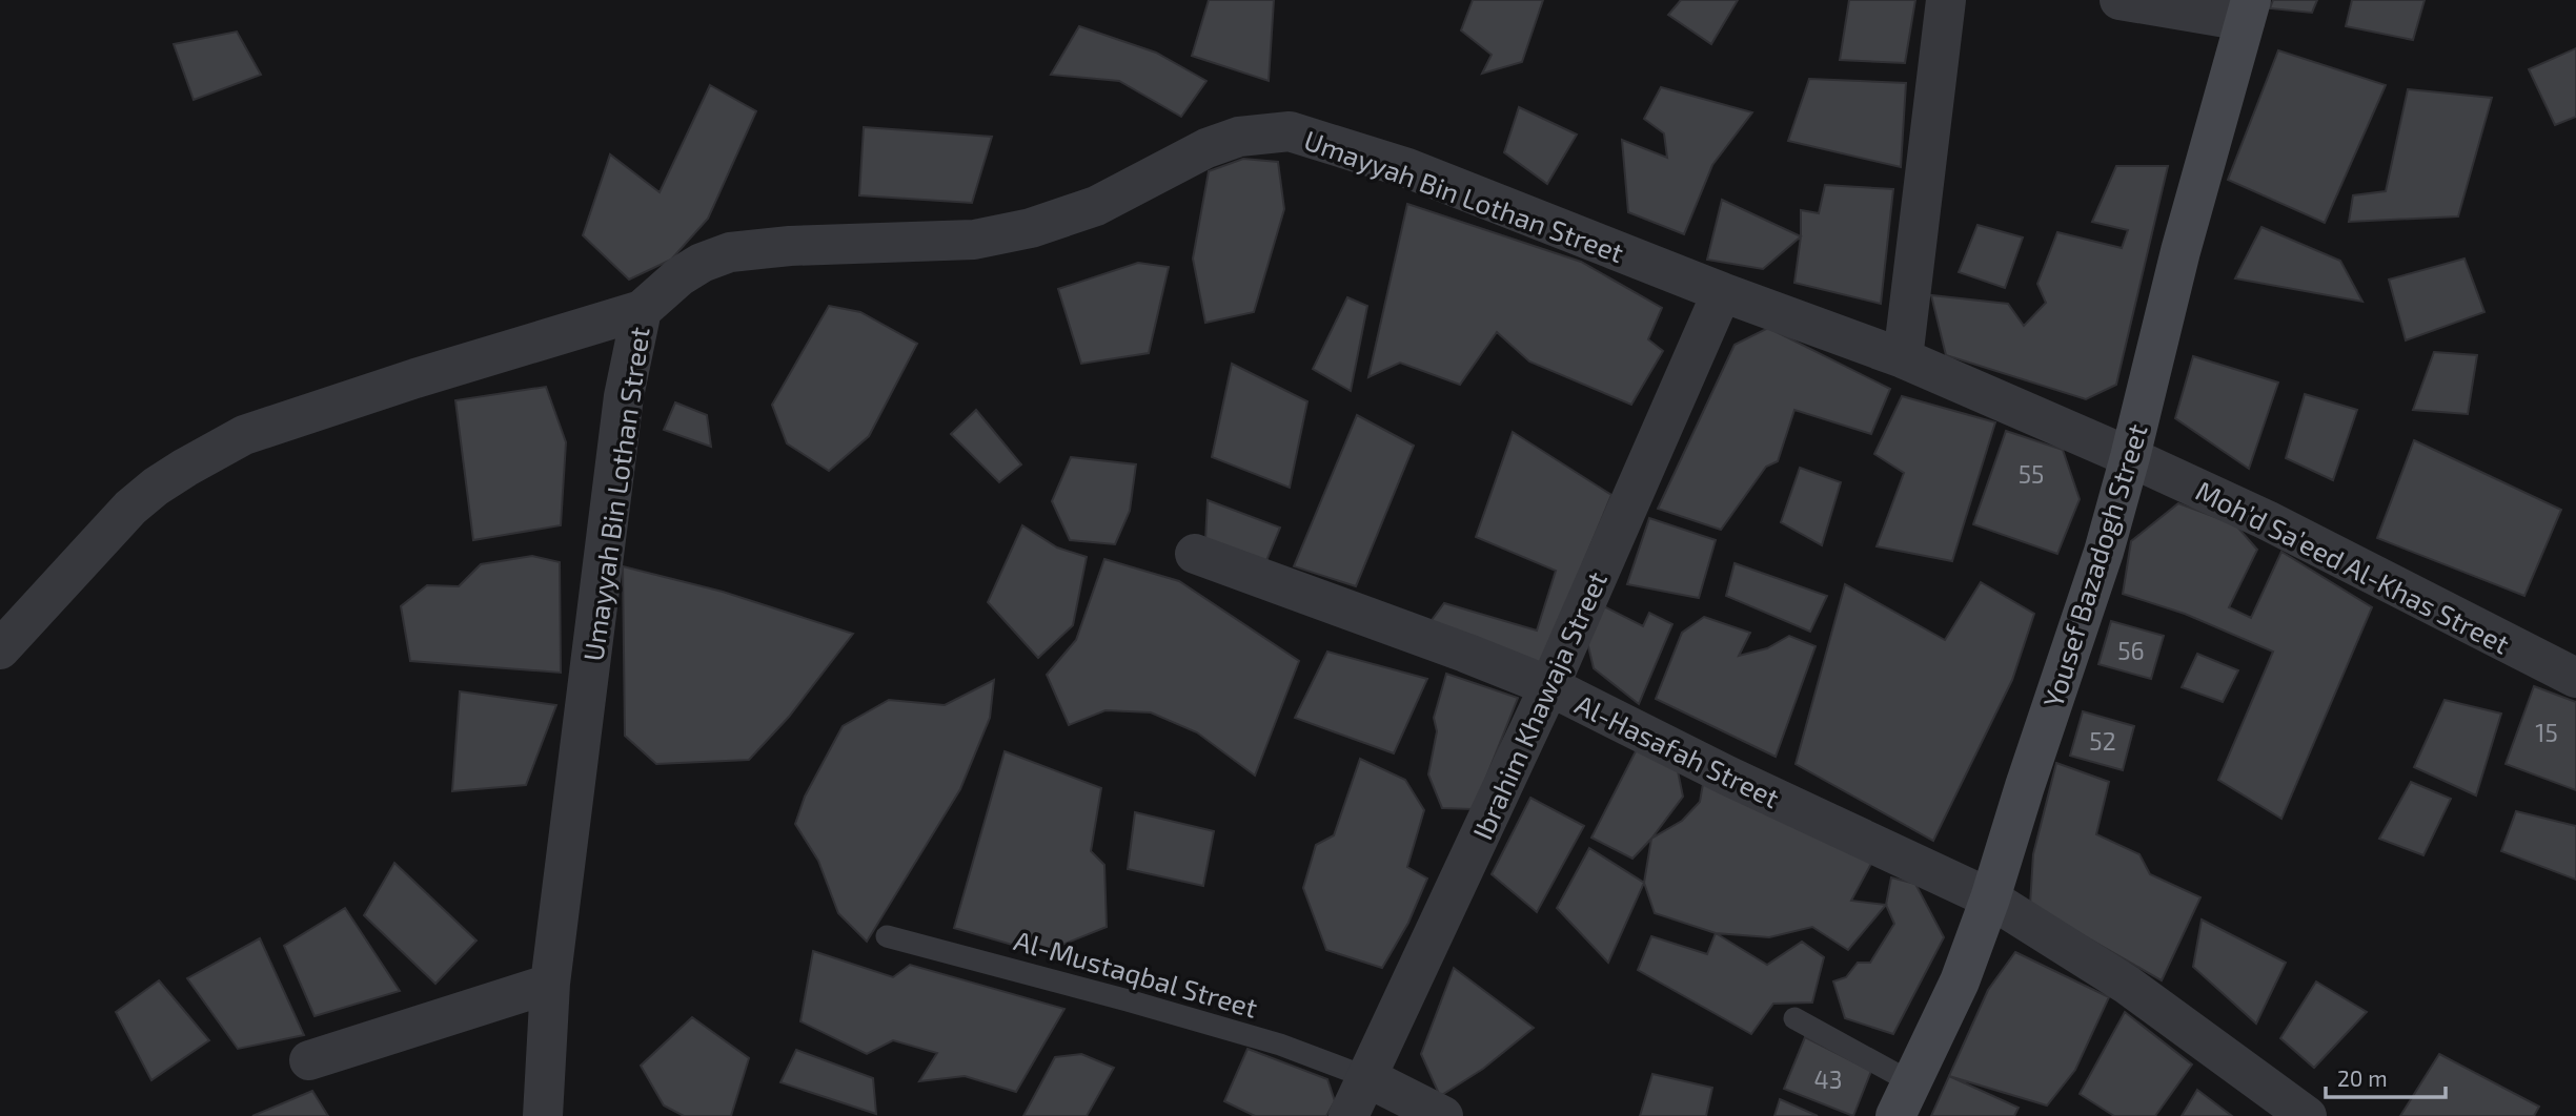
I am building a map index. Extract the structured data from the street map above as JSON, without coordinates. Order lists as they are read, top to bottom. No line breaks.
{"streets":{"main road":["Yousef Bazadogh Street"],"street":["Umayyah Bin Lothan Street","Moh’d Sa’eed Al-Khas Street","Ibrahim Khawaja Street","Al-Hasafah Street"],"lane":["Al-Mustaqbal Street"]},"crossings":[["Umayyah Bin Lothan Street","Yousef Bazadogh Street"],["Umayyah Bin Lothan Street","Moh’d Sa’eed Al-Khas Street"],["Umayyah Bin Lothan Street","Ibrahim Khawaja Street"],["Yousef Bazadogh Street","Moh’d Sa’eed Al-Khas Street"],["Yousef Bazadogh Street","Al-Hasafah Street"],["Ibrahim Khawaja Street","Al-Hasafah Street"],["Ibrahim Khawaja Street","Al-Mustaqbal Street"]],"house_numbers":["55","56","15","52","43"],"scale_bar":"20 m"}
